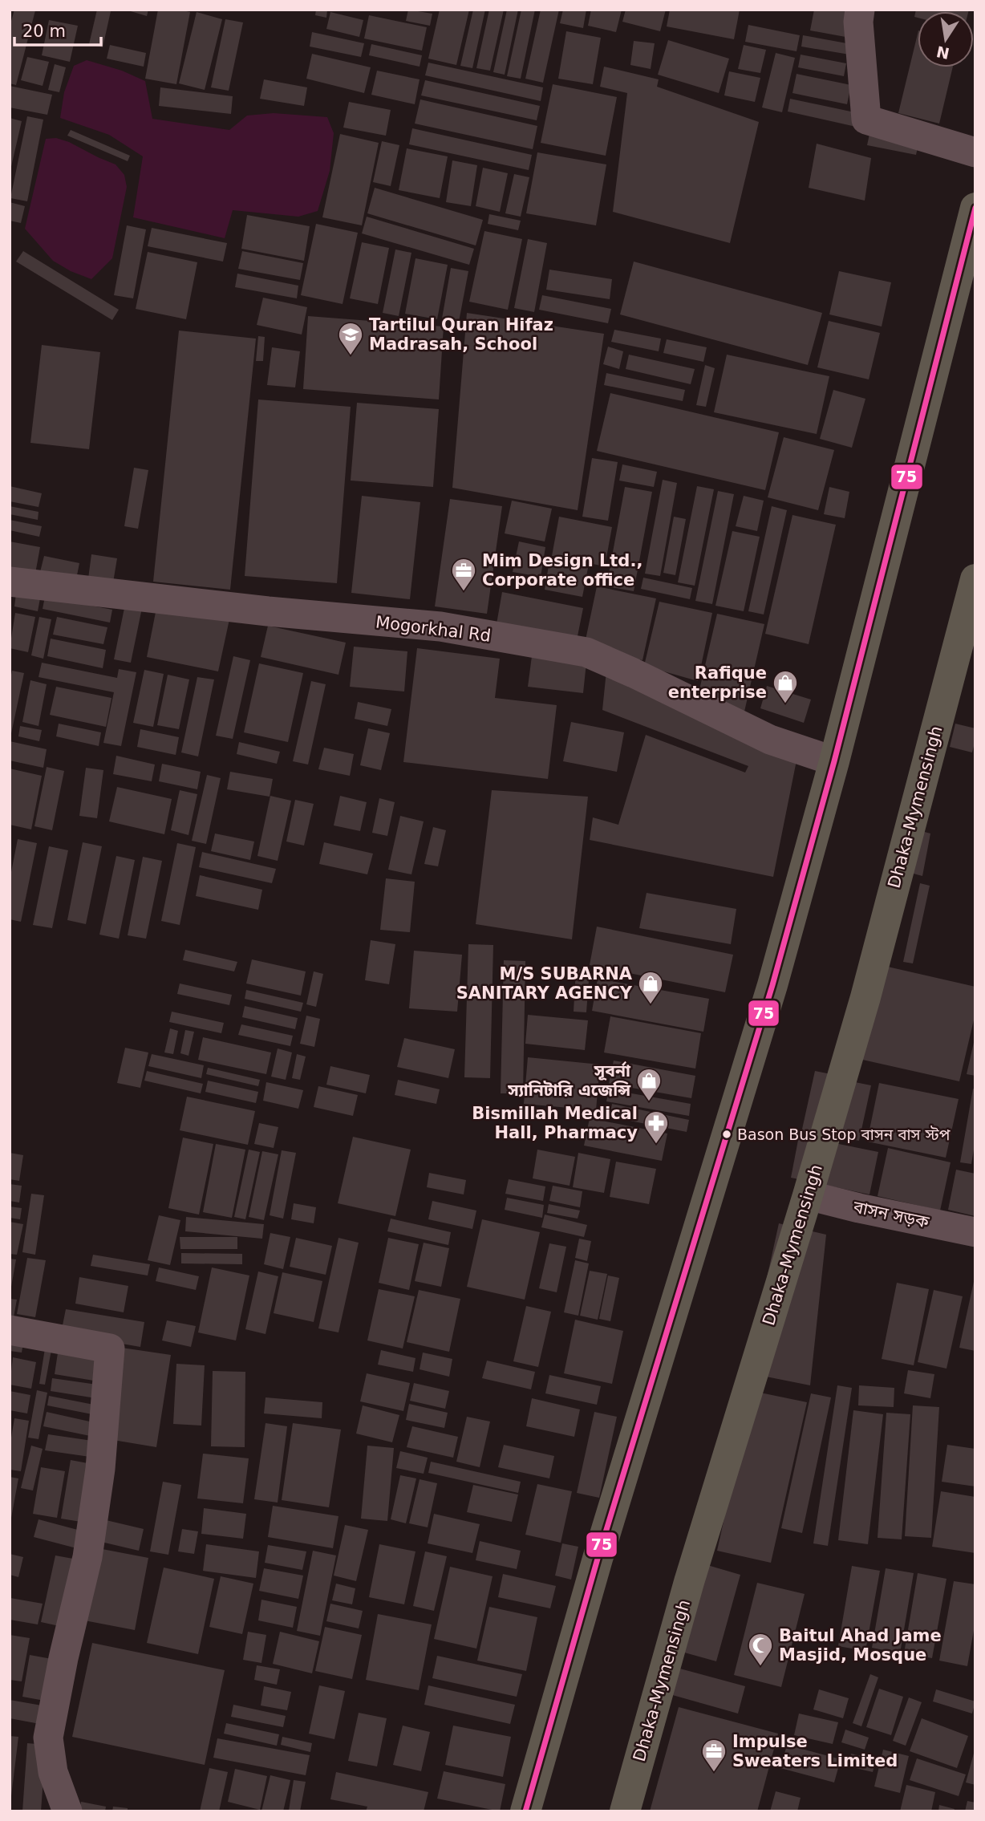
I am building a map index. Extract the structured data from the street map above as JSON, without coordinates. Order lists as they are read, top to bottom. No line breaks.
{"streets":{"highway":["Dhaka-Mymensingh"],"street":["Mogorkhal Rd","বাসন সড়ক"]},"crossings":[["Dhaka-Mymensingh","বাসন সড়ক"]],"places":{"school or university":["Tartilul Quran Hifaz Madrasah, School"],"office":["Mim Design Ltd., Corporate office","Impulse Sweaters Limited"],"shop":["Rafique enterprise","M/S SUBARNA SANITARY AGENCY","সূবর্না স্যানিটারি এজেন্সি"],"other":["Bason Bus Stop বাসন বাস স্টপ"],"pharmacy":["Bismillah Medical Hall, Pharmacy"],"mosque":["Baitul Ahad Jame Masjid, Mosque"]},"lines":["transit line 75"],"scale_bar":"20 m","north":"bottom"}
